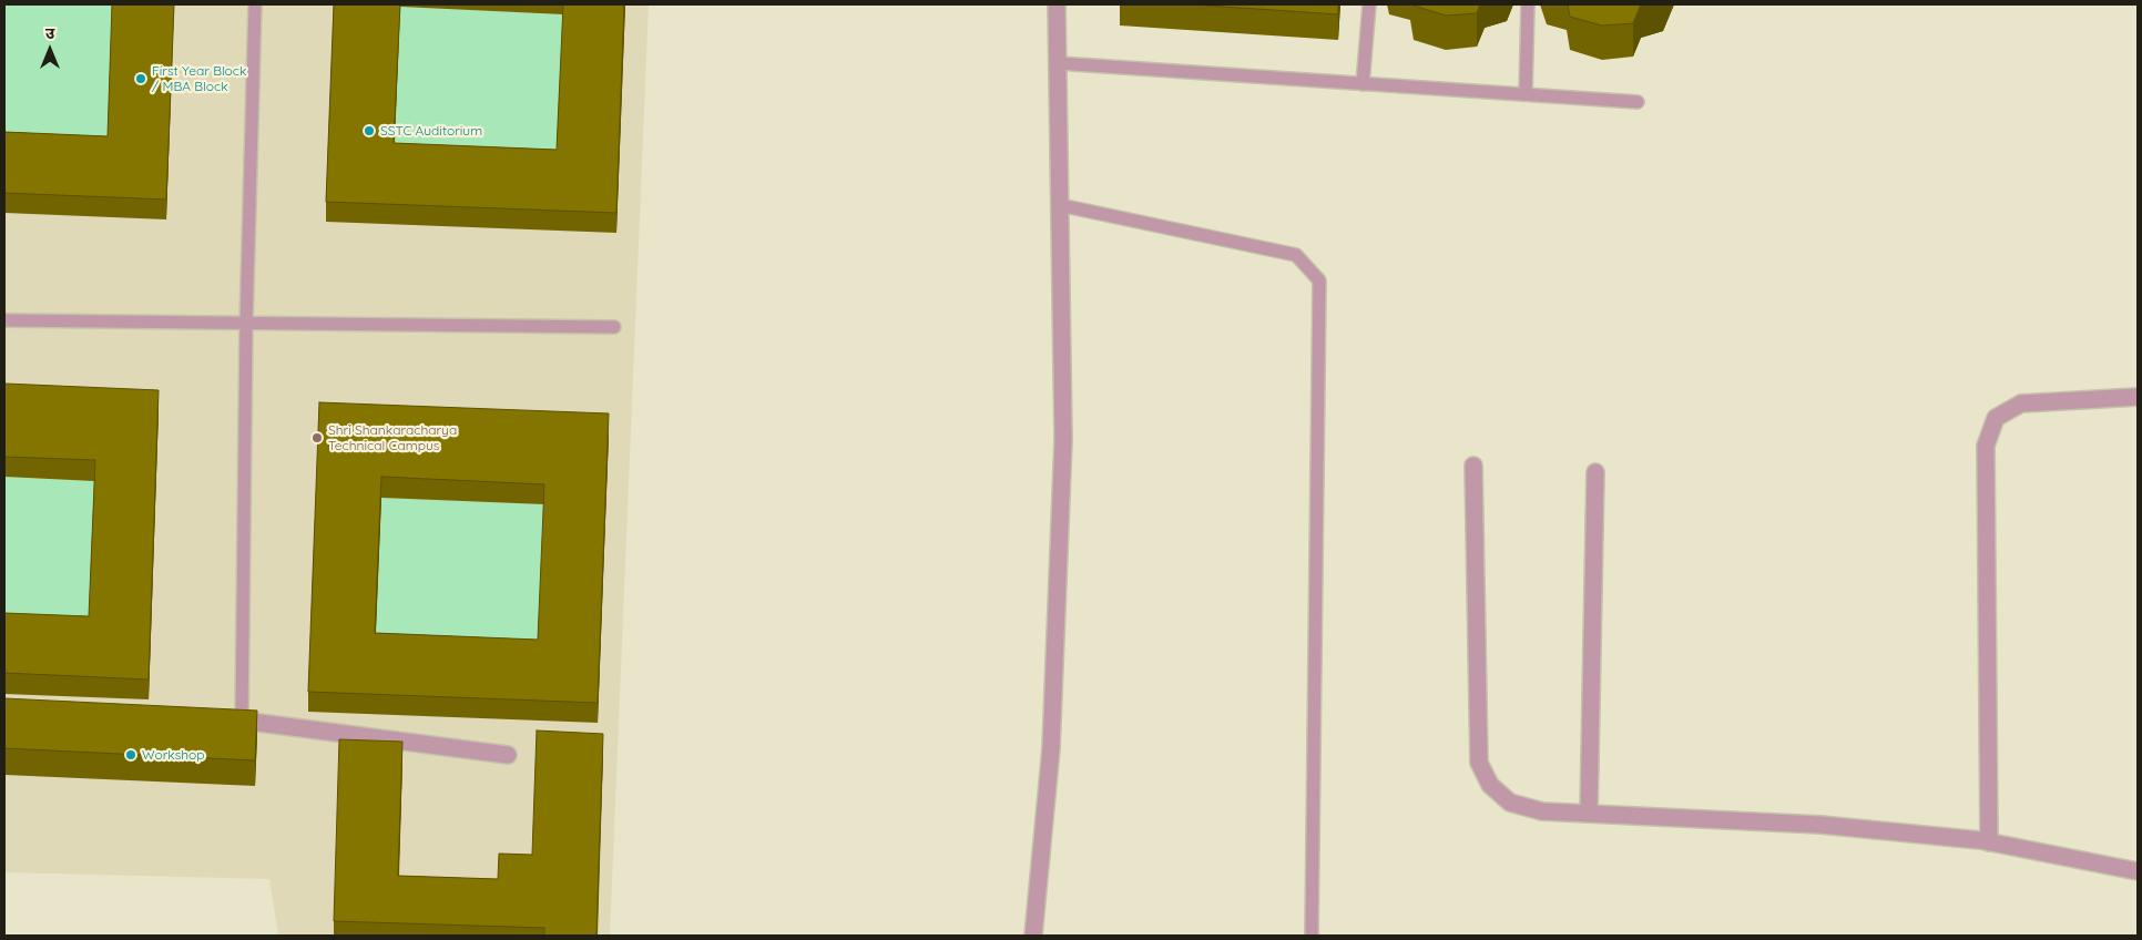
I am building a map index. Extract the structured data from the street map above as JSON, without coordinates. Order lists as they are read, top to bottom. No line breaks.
{"places":["First Year Block / MBA Block","SSTC Auditorium","Shri Shankaracharya Technical Campus","Workshop"],"north":"top"}
